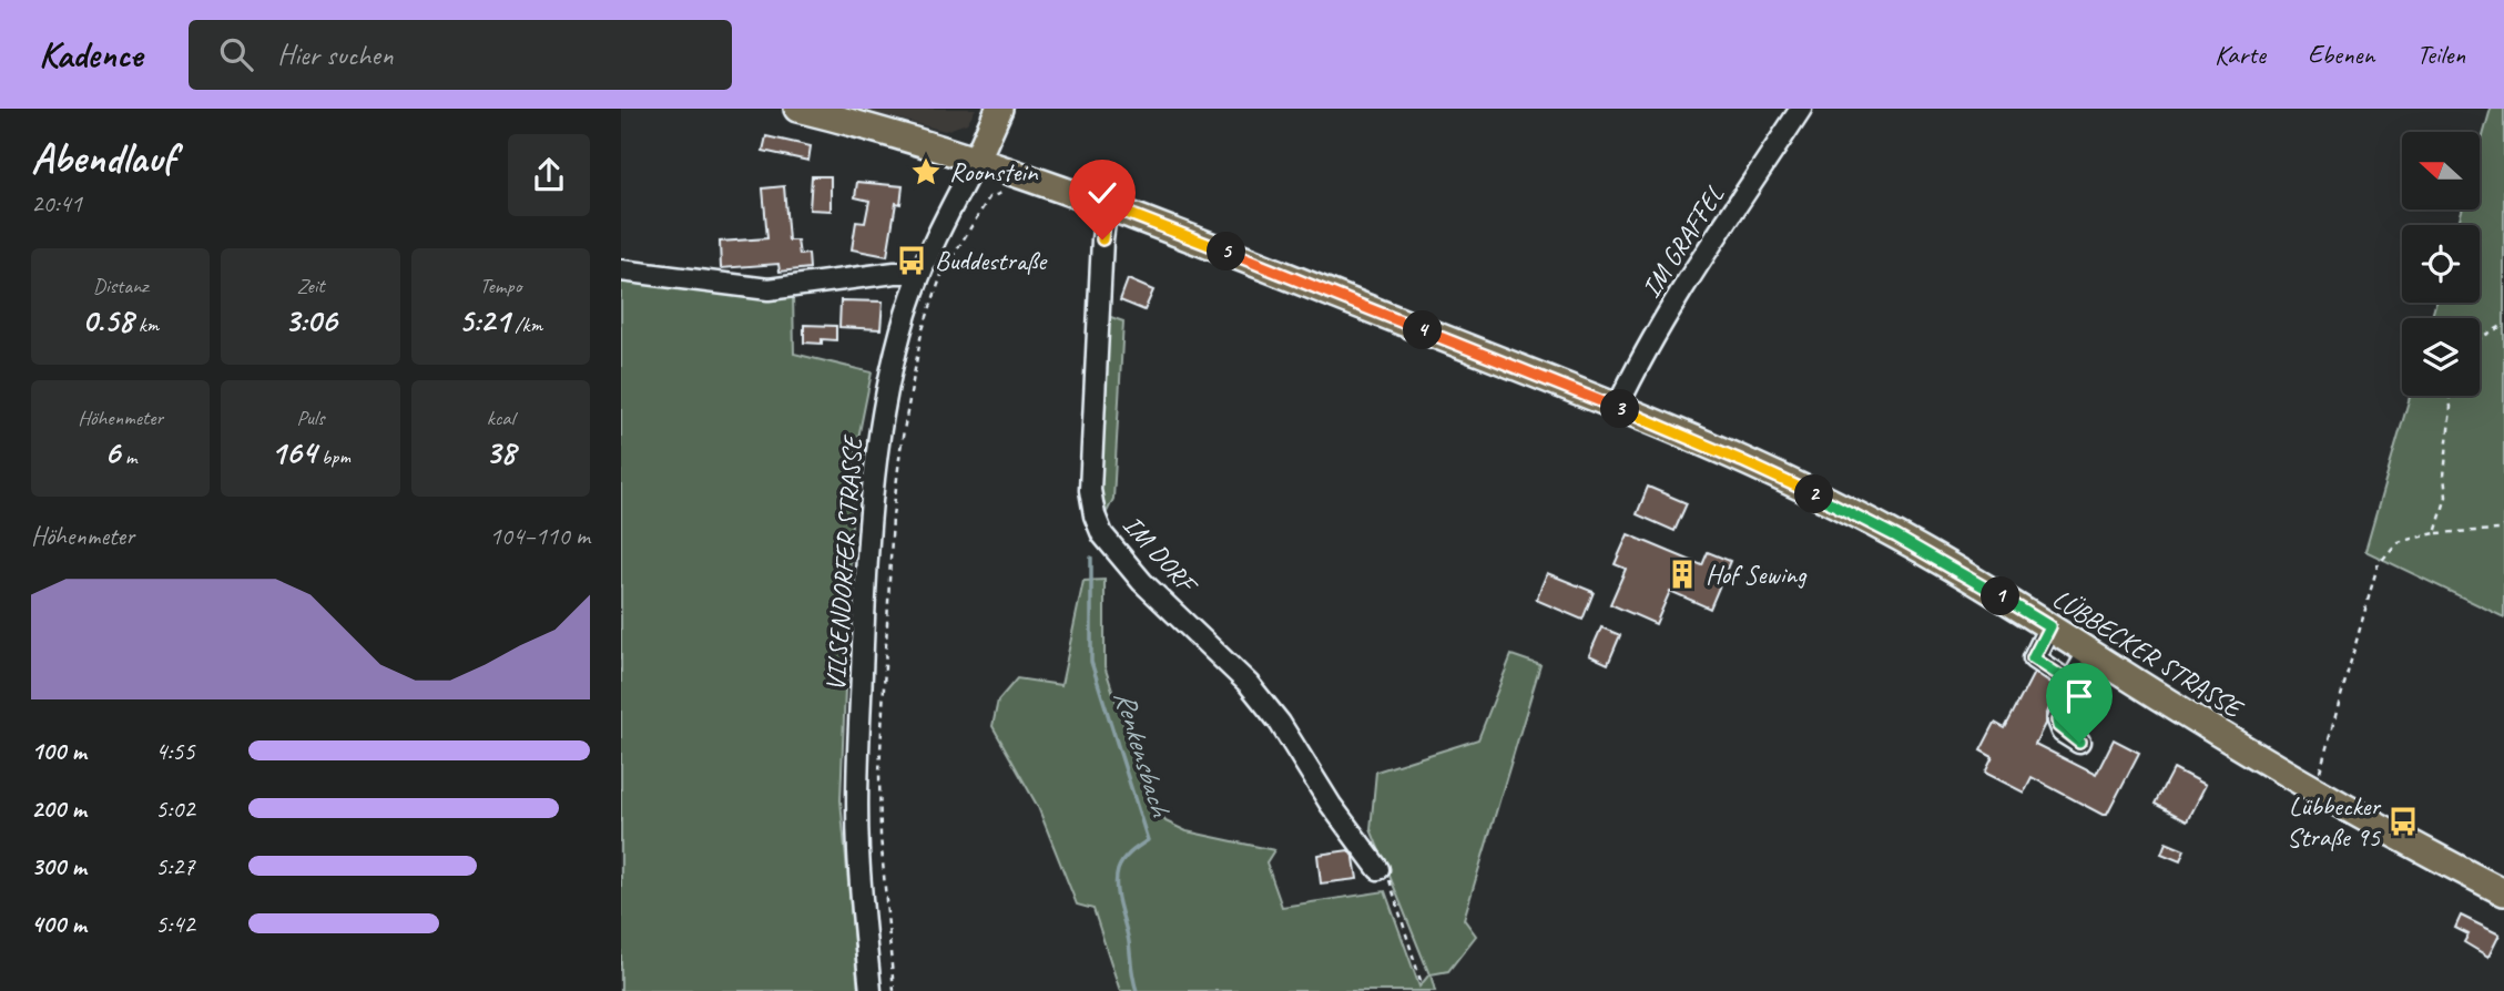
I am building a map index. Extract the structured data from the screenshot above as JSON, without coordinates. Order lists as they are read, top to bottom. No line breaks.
{"streets":{"main road":["LÜBBECKER STRASSE"],"street":["IM GRAFFEL","IM DORF","VILSENDORFER STRASSE"]},"crossings":[["IM GRAFFEL","LÜBBECKER STRASSE"],["IM DORF","LÜBBECKER STRASSE"],["VILSENDORFER STRASSE","LÜBBECKER STRASSE"]],"water":["Renkensbach"],"places":{"place":["Roonstein"],"bus stop":["Buddestraße","Lübbecker Straße 95"],"building":["Hof Sewing"]},"north":"left","page":{"header":"Kadence","search":"Hier suchen","nav":["Karte","Ebenen","Teilen"],"heading":["Abendlauf","20:41"],"pins":["5","4","3","2","1"],"stats":[["Distanz","0.58 km"],["Zeit","3:06"],["Tempo","5:21 /km"],["Höhenmeter","6 m"],["Puls","164 bpm"],["kcal","38"]],"chart":["Höhenmeter","104–110 m"],"list":[{"name":"100 m","note":"4:55"},{"name":"200 m","note":"5:02"},{"name":"300 m","note":"5:27"},{"name":"400 m","note":"5:42"}]}}
